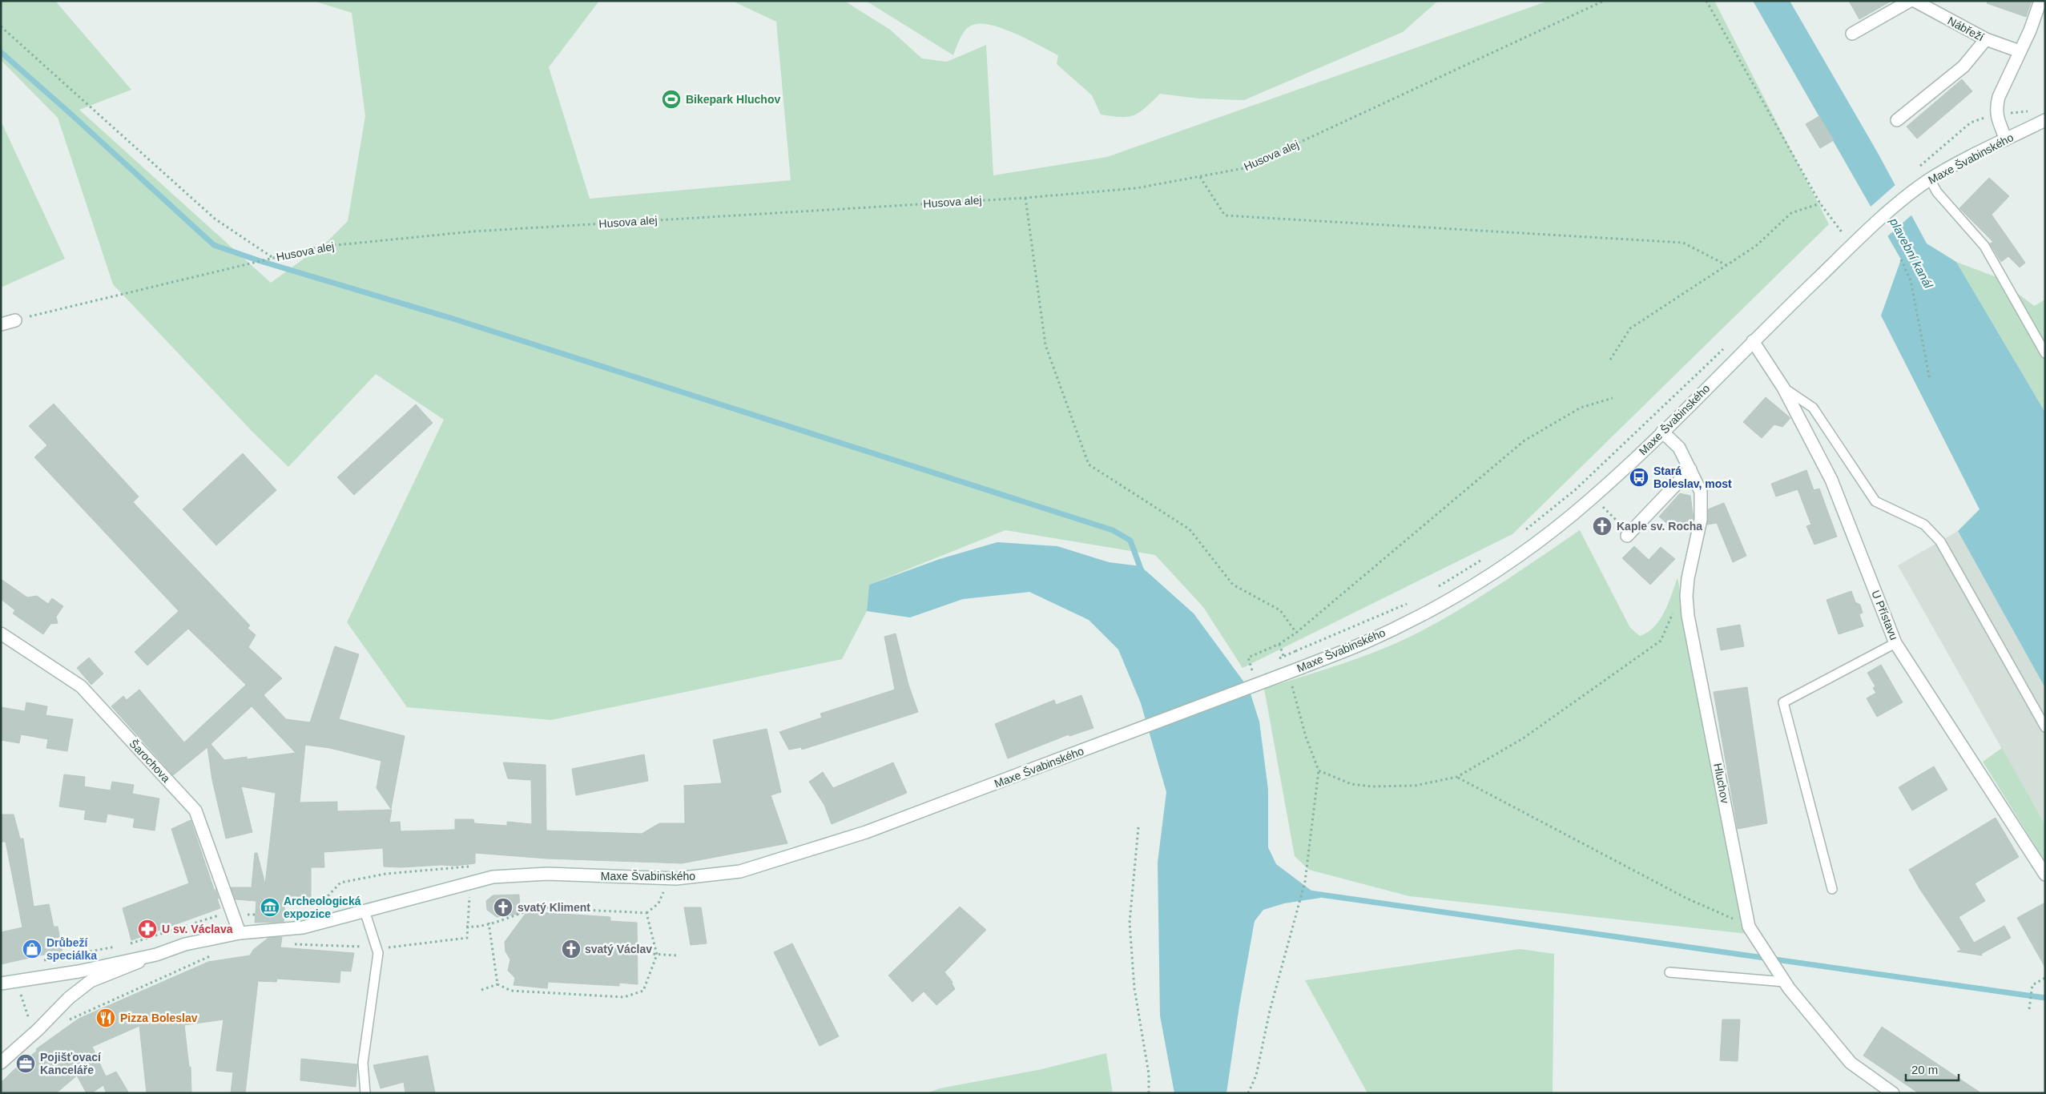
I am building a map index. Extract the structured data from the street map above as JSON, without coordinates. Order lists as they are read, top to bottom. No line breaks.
{"streets":{"street":["Nábřeží","Maxe Švabinského","U Přístavu","Šarochova","Hluchov"],"path":["Husova alej"]},"crossings":[["Maxe Švabinského","U Přístavu"],["Maxe Švabinského","Šarochova"],["Maxe Švabinského","Hluchov"]],"water":["plavební kanál"],"places":{"sports":["Bikepark Hluchov"],"bus stop":["Stará Boleslav, most"],"church":["Kaple sv. Rocha","svatý Kliment","svatý Václav"],"museum":["Archeologická expozice"],"pharmacy":["U sv. Václava"],"shop":["Drůbeží speciálka"],"restaurant":["Pizza Boleslav"],"office":["Pojišťovací Kanceláře"]},"scale_bar":"20 m"}
